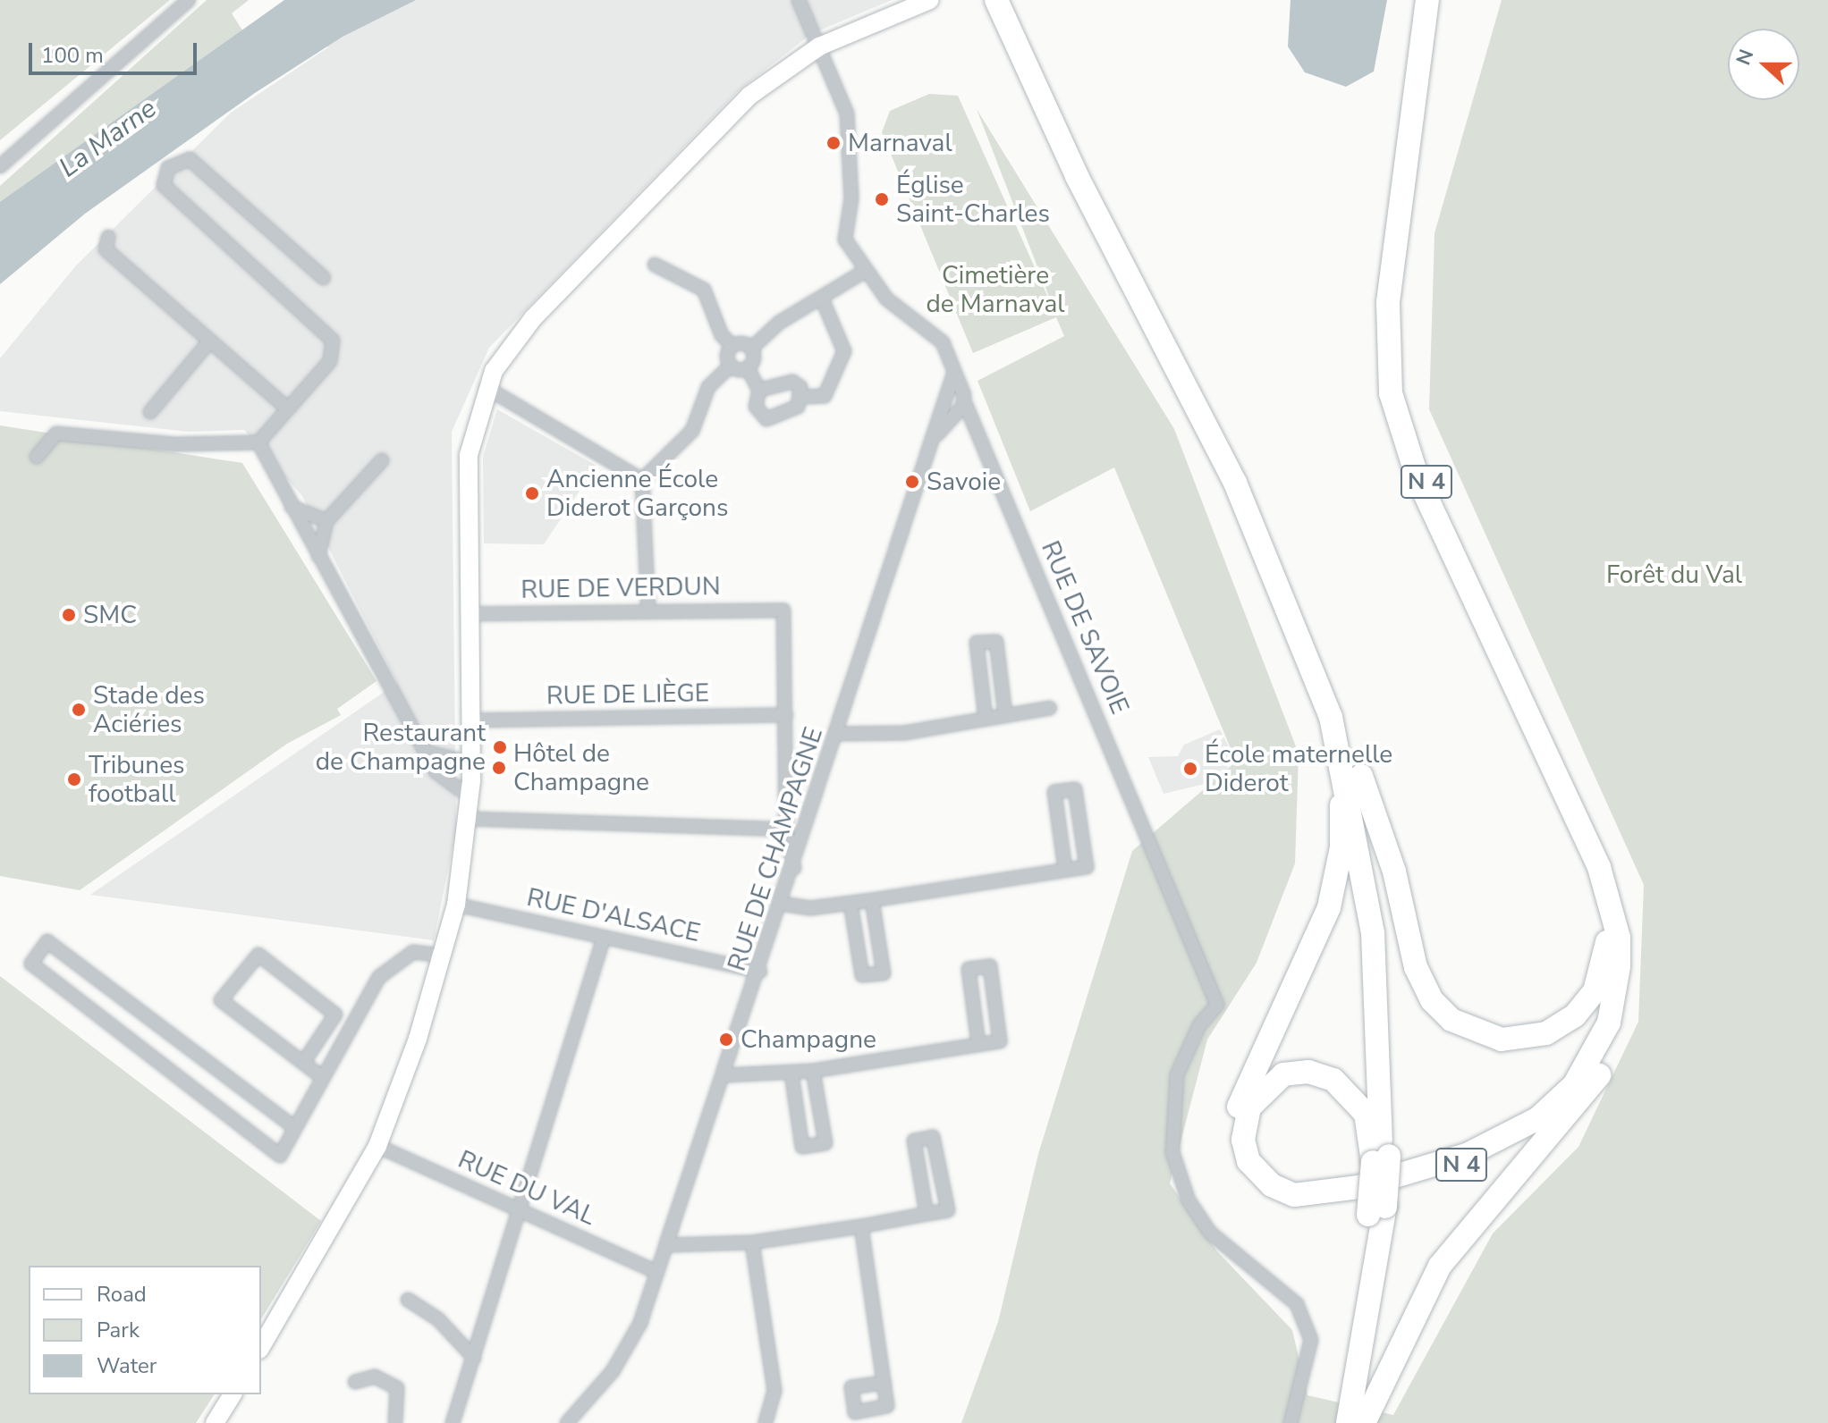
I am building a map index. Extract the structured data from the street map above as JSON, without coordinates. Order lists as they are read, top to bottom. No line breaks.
{"streets":{"highway":["N 4"],"street":["RUE DE VERDUN","RUE DE SAVOIE","RUE DE LIÈGE","RUE DE CHAMPAGNE","RUE D'ALSACE","RUE DU VAL"]},"crossings":[["RUE DE VERDUN","RUE DE LIÈGE"],["RUE DE SAVOIE","RUE DE CHAMPAGNE"],["RUE DE CHAMPAGNE","RUE D'ALSACE"],["RUE DE CHAMPAGNE","RUE DU VAL"]],"water":["La Marne"],"parks":["Cimetière de Marnaval","Forêt du Val"],"places":["Marnaval","Église Saint-Charles","Savoie","Ancienne École Diderot Garçons","SMC","Stade des Aciéries","Restaurant de Champagne","Hôtel de Champagne","École maternelle Diderot","Tribunes football","Champagne"],"legend":["Road","Park","Water"],"scale_bar":"100 m","north":"left"}
